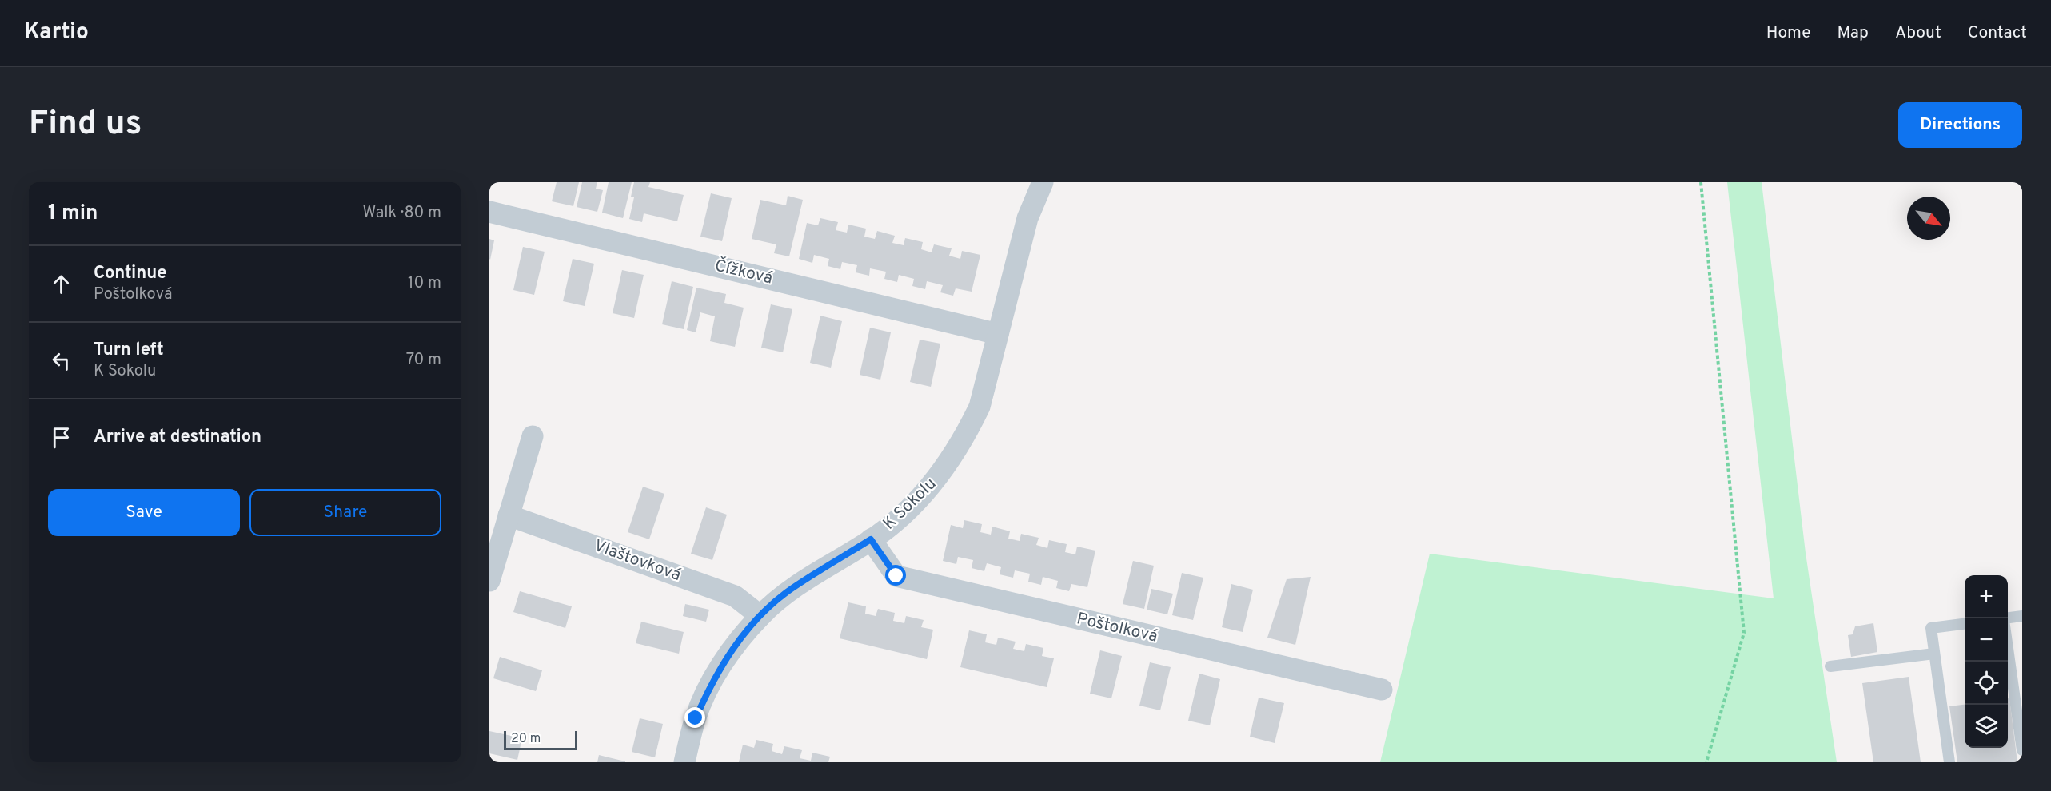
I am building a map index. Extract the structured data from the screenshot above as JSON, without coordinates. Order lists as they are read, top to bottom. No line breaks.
{"streets":{"street":["Čížková","K Sokolu","Vlaštovková","Poštolková"]},"crossings":[["Čížková","K Sokolu"],["K Sokolu","Vlaštovková"],["K Sokolu","Poštolková"]],"scale_bar":"20 m","north":"bottom right","page":{"header":"Kartio","nav":["Home","Map","About","Contact"],"buttons":["Directions",["Save","Share"]],"title":"Find us","heading":["1 min","Walk · 80 m"],"list":[["Continue","Poštolková","10 m"],["Turn left","K Sokolu","70 m"],"Arrive at destination"],"map_buttons":["+","−"],"scale":"20 m"}}
